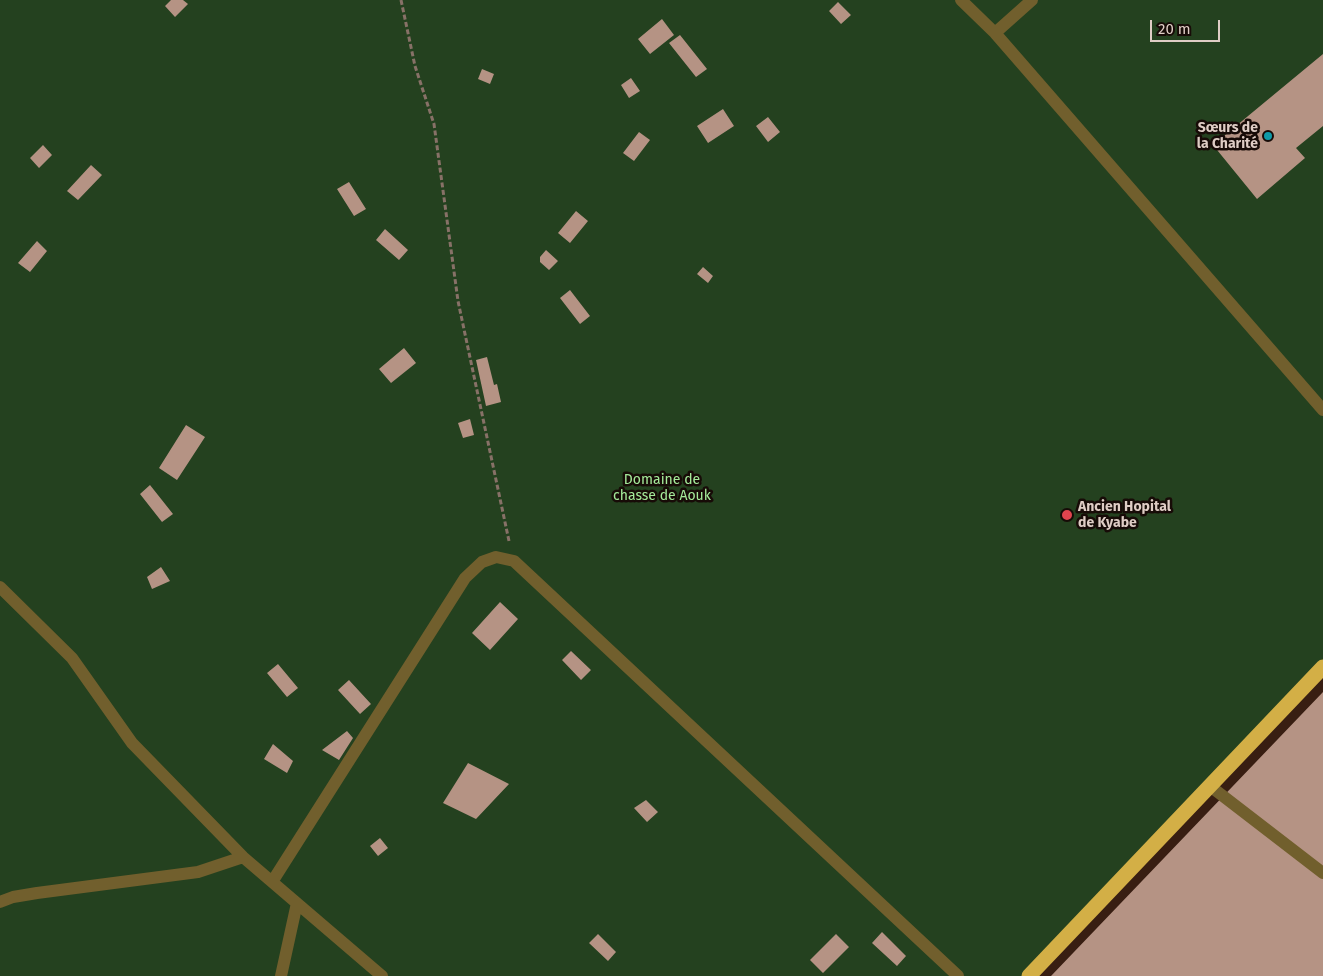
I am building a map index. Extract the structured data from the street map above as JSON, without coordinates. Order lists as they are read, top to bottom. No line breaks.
{"parks":["Domaine de chasse de Aouk"],"places":["Sœurs de la Charité","Ancien Hopital de Kyabe"],"scale_bar":"20 m"}
